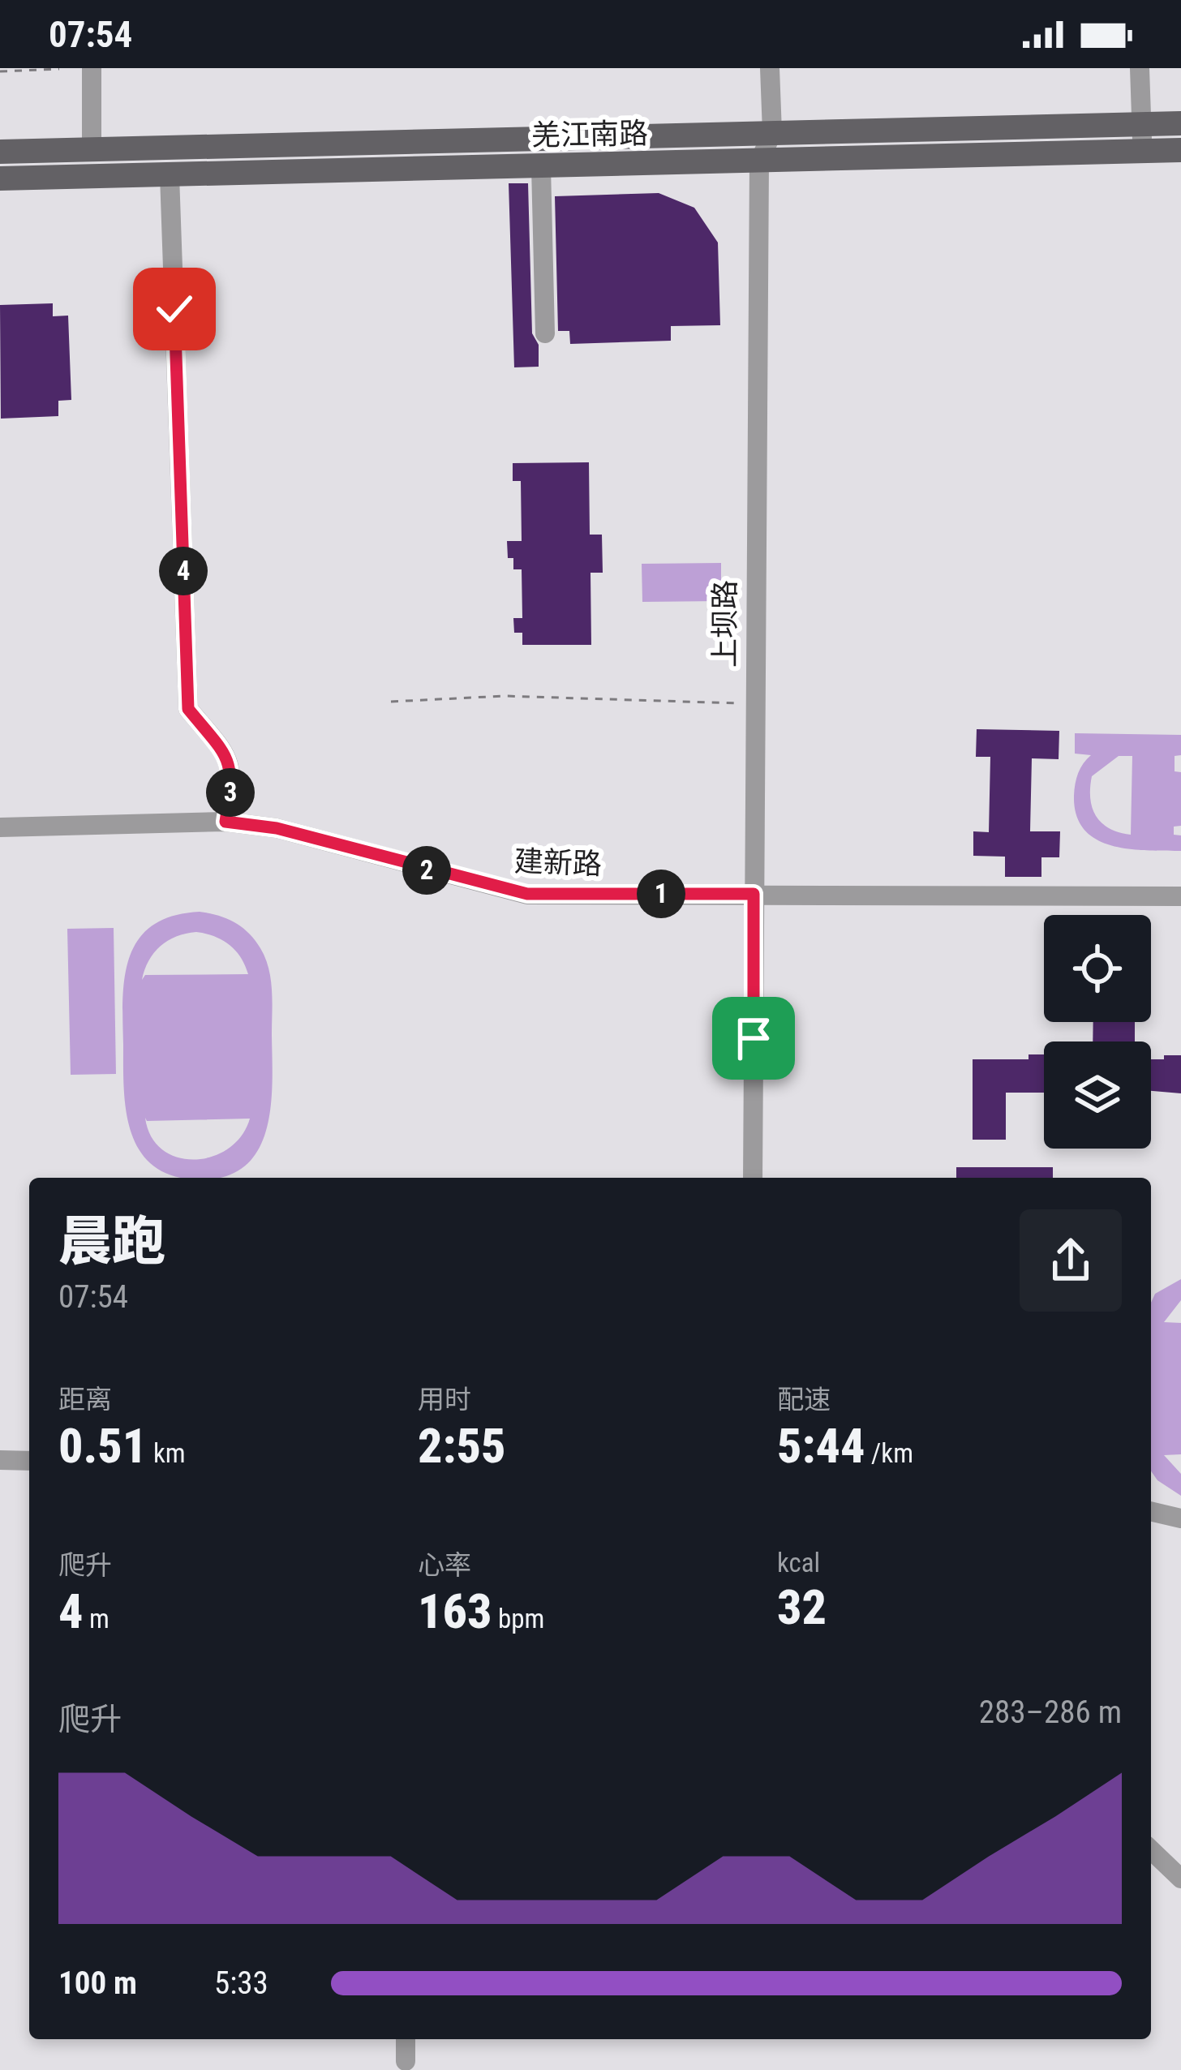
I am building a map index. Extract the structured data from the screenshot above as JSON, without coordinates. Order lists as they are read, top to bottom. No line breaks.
{"streets":{"main road":["羌江南路"],"street":["上坝路","建新路"]},"crossings":[["羌江南路","上坝路"],["上坝路","建新路"]],"page":{"status":"07:54","pins":["4","3","2","1"],"heading":["晨跑","07:54"],"stats":[["距离","0.51 km"],["用时","2:55"],["配速","5:44 /km"],["爬升","4 m"],["心率","163 bpm"],["kcal","32"]],"chart":["爬升","283–286 m"],"list":[{"name":"100 m","note":"5:33"}]}}
